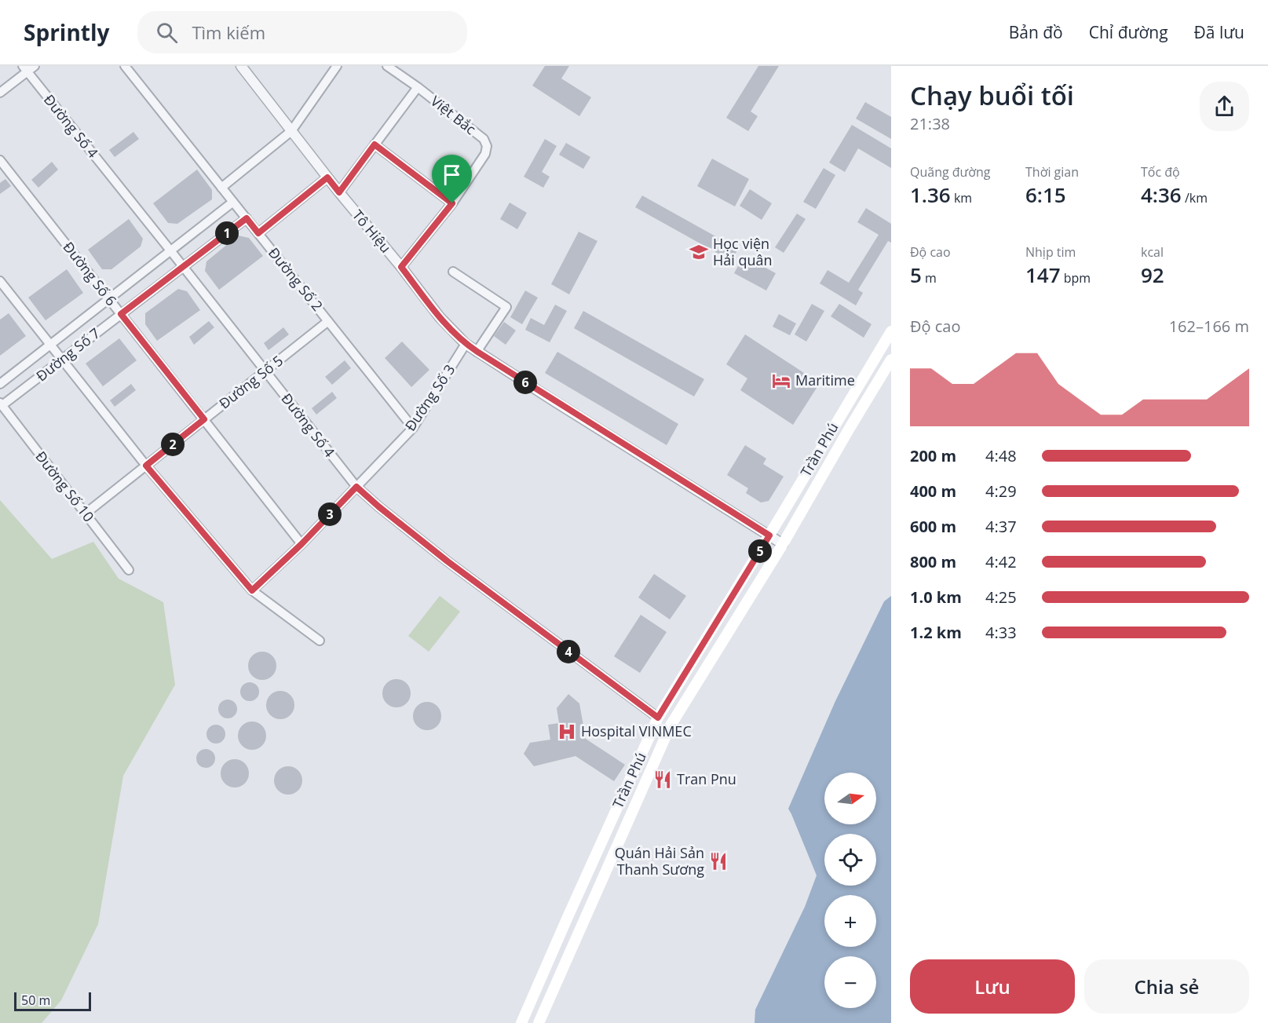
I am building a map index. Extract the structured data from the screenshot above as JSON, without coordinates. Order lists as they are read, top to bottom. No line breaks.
{"streets":{"main road":["Trần Phú"],"street":["Việt Bắc","Đường Số 4","Tô Hiệu","Đường Số 6","Đường Số 2","Đường Số 7","Đường Số 5","Đường Số 3","Đường Số 10"]},"crossings":[["Việt Bắc","Tô Hiệu"],["Đường Số 4","Đường Số 7"],["Đường Số 4","Đường Số 5"],["Đường Số 4","Đường Số 3"],["Đường Số 4","Trần Phú"],["Tô Hiệu","Đường Số 3"],["Tô Hiệu","Trần Phú"],["Đường Số 6","Đường Số 7"],["Đường Số 6","Đường Số 5"],["Đường Số 6","Đường Số 3"],["Đường Số 2","Đường Số 7"],["Đường Số 2","Đường Số 5"],["Đường Số 2","Đường Số 3"],["Đường Số 7","Đường Số 10"],["Đường Số 5","Đường Số 10"]],"places":{"school or university":["Học viện Hải quân"],"hotel":["Maritime"],"hospital":["Hospital VINMEC"],"restaurant":["Tran Pnu","Quán Hải Sản Thanh Sương"]},"scale_bar":"50 m","north":"right","page":{"header":"Sprintly","search":"Tìm kiếm","nav":["Bản đồ","Chỉ đường","Đã lưu"],"heading":["Chạy buổi tối","21:38"],"stats":[["Quãng đường","1.36 km"],["Thời gian","6:15"],["Tốc độ","4:36 /km"],["Độ cao","5 m"],["Nhịp tim","147 bpm"],["kcal","92"]],"pins":["1","6","2","3","5","4"],"chart":["Độ cao","162–166 m"],"list":[{"name":"200 m","note":"4:48"},{"name":"400 m","note":"4:29"},{"name":"600 m","note":"4:37"},{"name":"800 m","note":"4:42"},{"name":"1.0 km","note":"4:25"},{"name":"1.2 km","note":"4:33"}],"map_buttons":["+","−"],"buttons":["Lưu","Chia sẻ"],"scale":"50 m"}}
